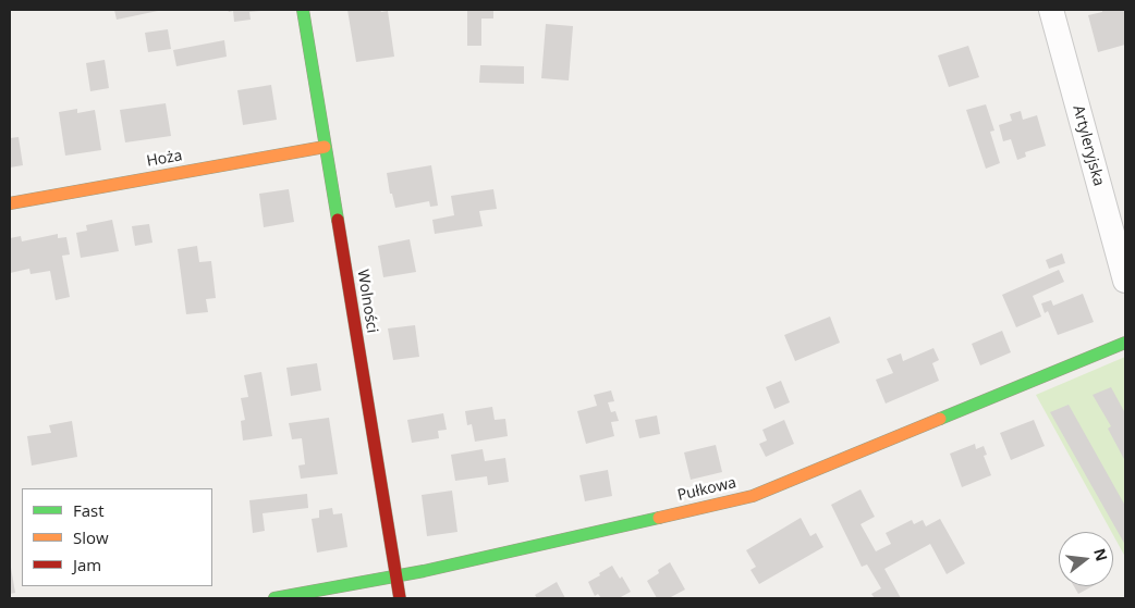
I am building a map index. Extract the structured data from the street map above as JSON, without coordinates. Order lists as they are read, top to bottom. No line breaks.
{"streets":{"street":["Artyleryjska","Hoża","Wolności","Pułkowa"]},"crossings":[["Hoża","Wolności"],["Wolności","Pułkowa"]],"legend":["Fast","Slow","Jam"],"north":"right"}
